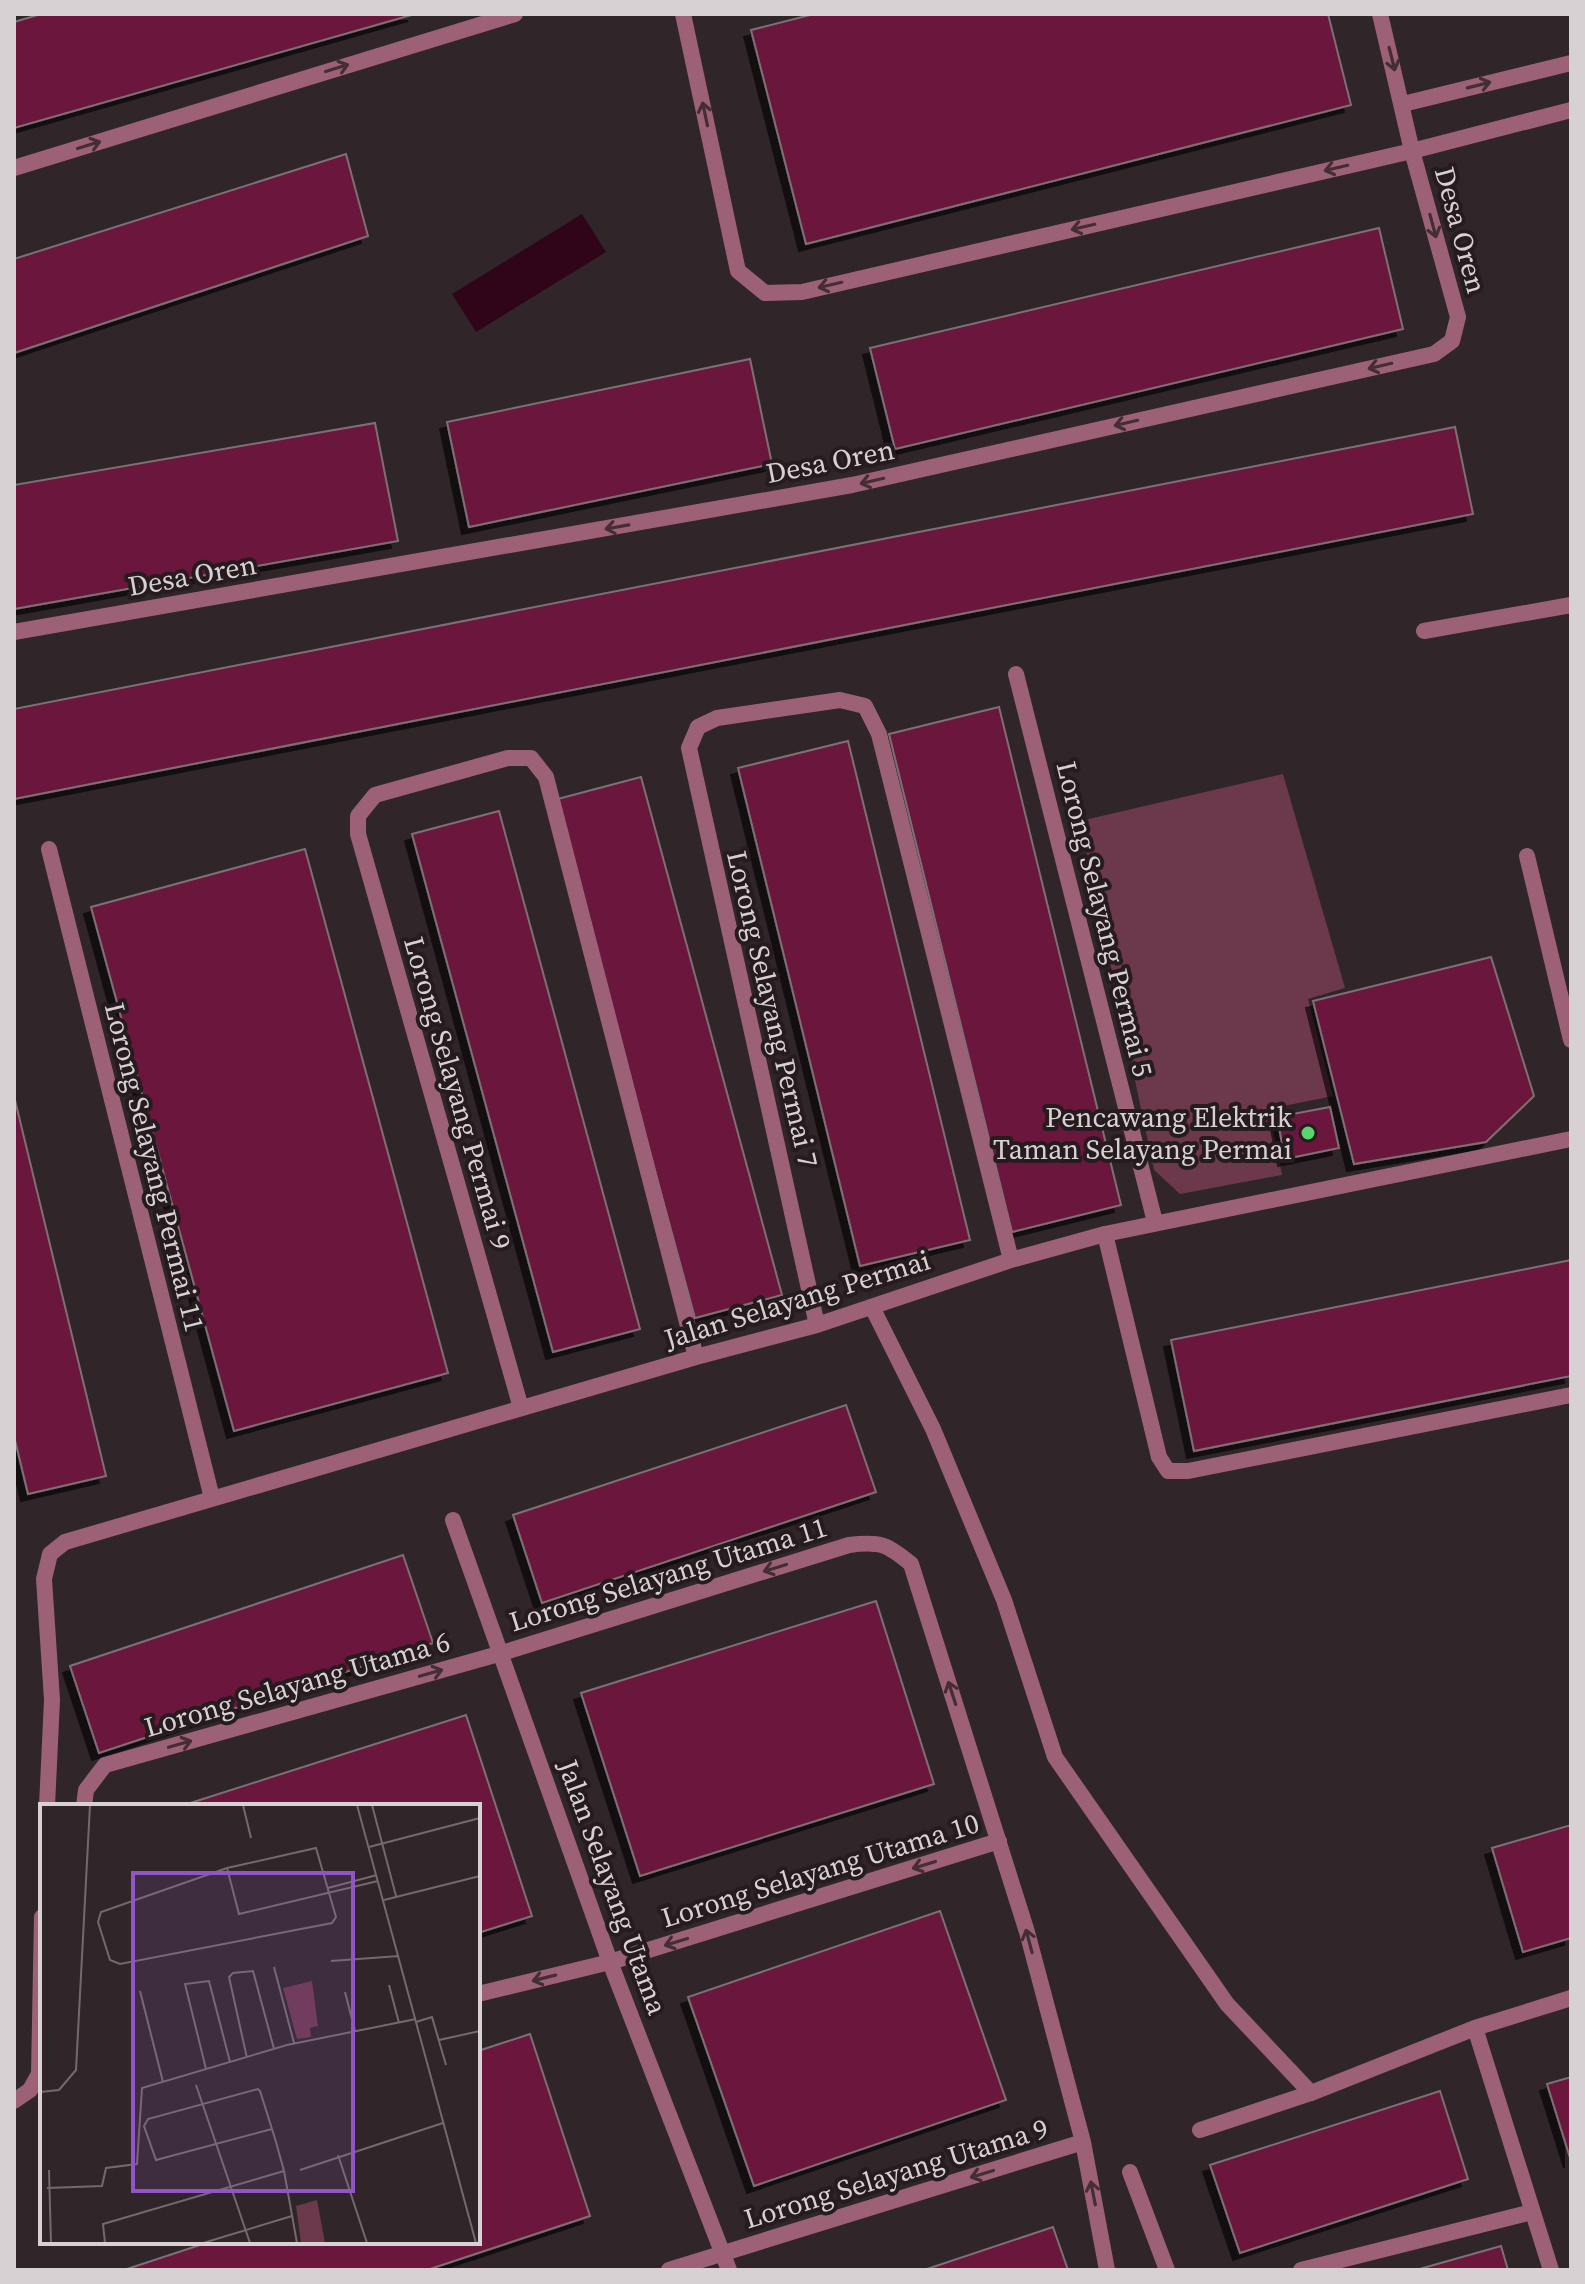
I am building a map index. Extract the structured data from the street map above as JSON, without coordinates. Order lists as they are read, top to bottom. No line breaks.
{"streets":{"street":["Desa Oren","Lorong Selayang Permai 5","Lorong Selayang Permai 7","Lorong Selayang Permai 9","Lorong Selayang Permai 11","Jalan Selayang Permai","Lorong Selayang Utama 11","Lorong Selayang Utama 6","Lorong Selayang Utama 10","Jalan Selayang Utama","Lorong Selayang Utama 9"]},"crossings":[["Lorong Selayang Permai 5","Jalan Selayang Permai"],["Lorong Selayang Permai 7","Jalan Selayang Permai"],["Lorong Selayang Permai 9","Jalan Selayang Permai"],["Lorong Selayang Permai 11","Jalan Selayang Permai"],["Lorong Selayang Utama 11","Lorong Selayang Utama 6"],["Lorong Selayang Utama 11","Lorong Selayang Utama 10"],["Lorong Selayang Utama 11","Jalan Selayang Utama"],["Lorong Selayang Utama 6","Jalan Selayang Utama"],["Lorong Selayang Utama 10","Jalan Selayang Utama"],["Jalan Selayang Utama","Lorong Selayang Utama 9"]],"one_way":["Lorong Selayang Utama 6","Lorong Selayang Utama 10","Lorong Selayang Utama 9"],"places":["Pencawang Elektrik Taman Selayang Permai"]}
